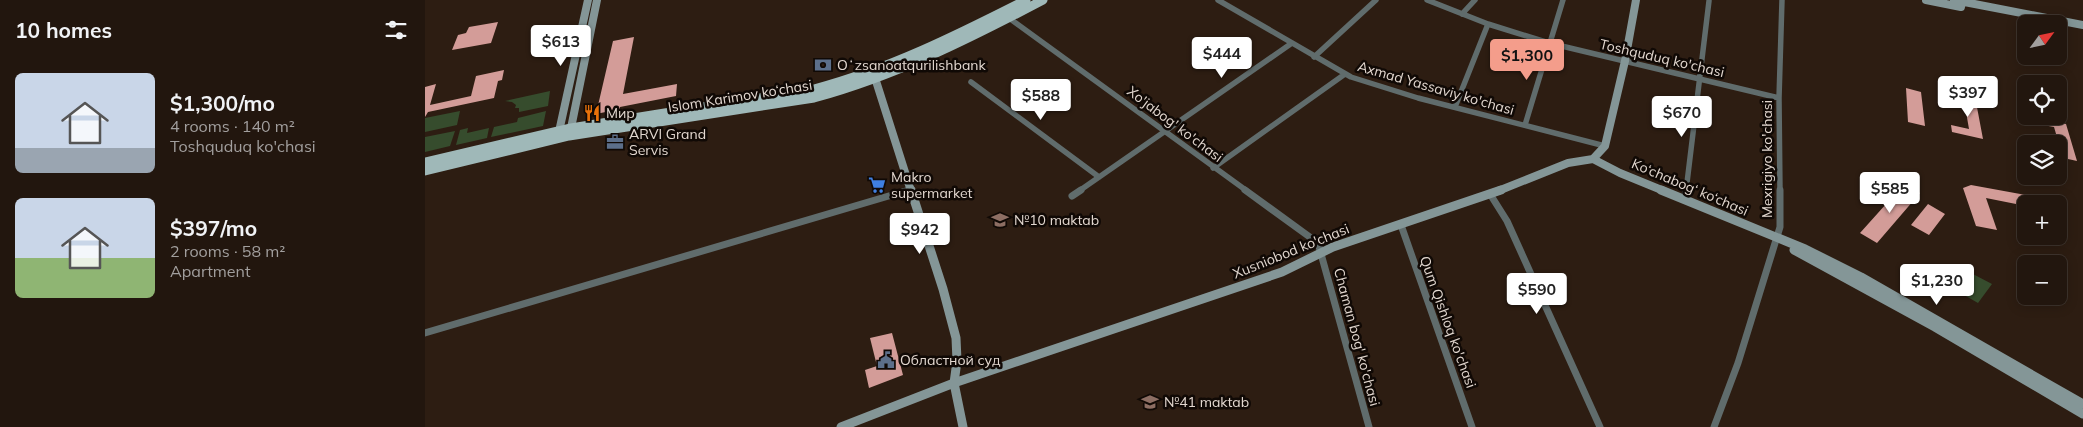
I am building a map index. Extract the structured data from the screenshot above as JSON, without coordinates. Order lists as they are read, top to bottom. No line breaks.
{"streets":{"main road":["Islom Karimov ko‘chasi"],"street":["Toshquduq ko'chasi","Axmad Yassaviy ko'chasi","Xo'jabog' ko'chasi","Mexrigiyo ko'chasi","Ko‘chabog‘ ko‘chasi","Xusniobod ko'chasi","Qum Qishloq ko'chasi","Chaman bog' ko'chasi"]},"crossings":[["Toshquduq ko'chasi","Mexrigiyo ko'chasi"],["Islom Karimov ko‘chasi","Xo'jabog' ko'chasi"],["Xo'jabog' ko'chasi","Xusniobod ko'chasi"],["Xo'jabog' ko'chasi","Chaman bog' ko'chasi"],["Mexrigiyo ko'chasi","Ko‘chabog‘ ko‘chasi"],["Ko‘chabog‘ ko‘chasi","Xusniobod ko'chasi"],["Xusniobod ko'chasi","Qum Qishloq ko'chasi"],["Xusniobod ko'chasi","Chaman bog' ko'chasi"]],"places":{"bank":["Oʻzsanoatqurilishbank"],"restaurant":["Мир"],"office":["ARVI Grand Servis"],"supermarket":["Makro supermarket"],"school or university":["№10 maktab","№41 maktab"],"public building":["Областной суд"]},"north":"top right","page":{"heading":"10 homes","map_buttons":["+","−"],"price":["$613","$444","$1,300","$397","$588","$670","$585","$942","$1,230","$590"],"list":[{"name":"$1,300/mo","note":"4 rooms · 140 m² · Toshquduq ko'chasi"},{"name":"$397/mo","note":"2 rooms · 58 m² · Apartment"}]}}
